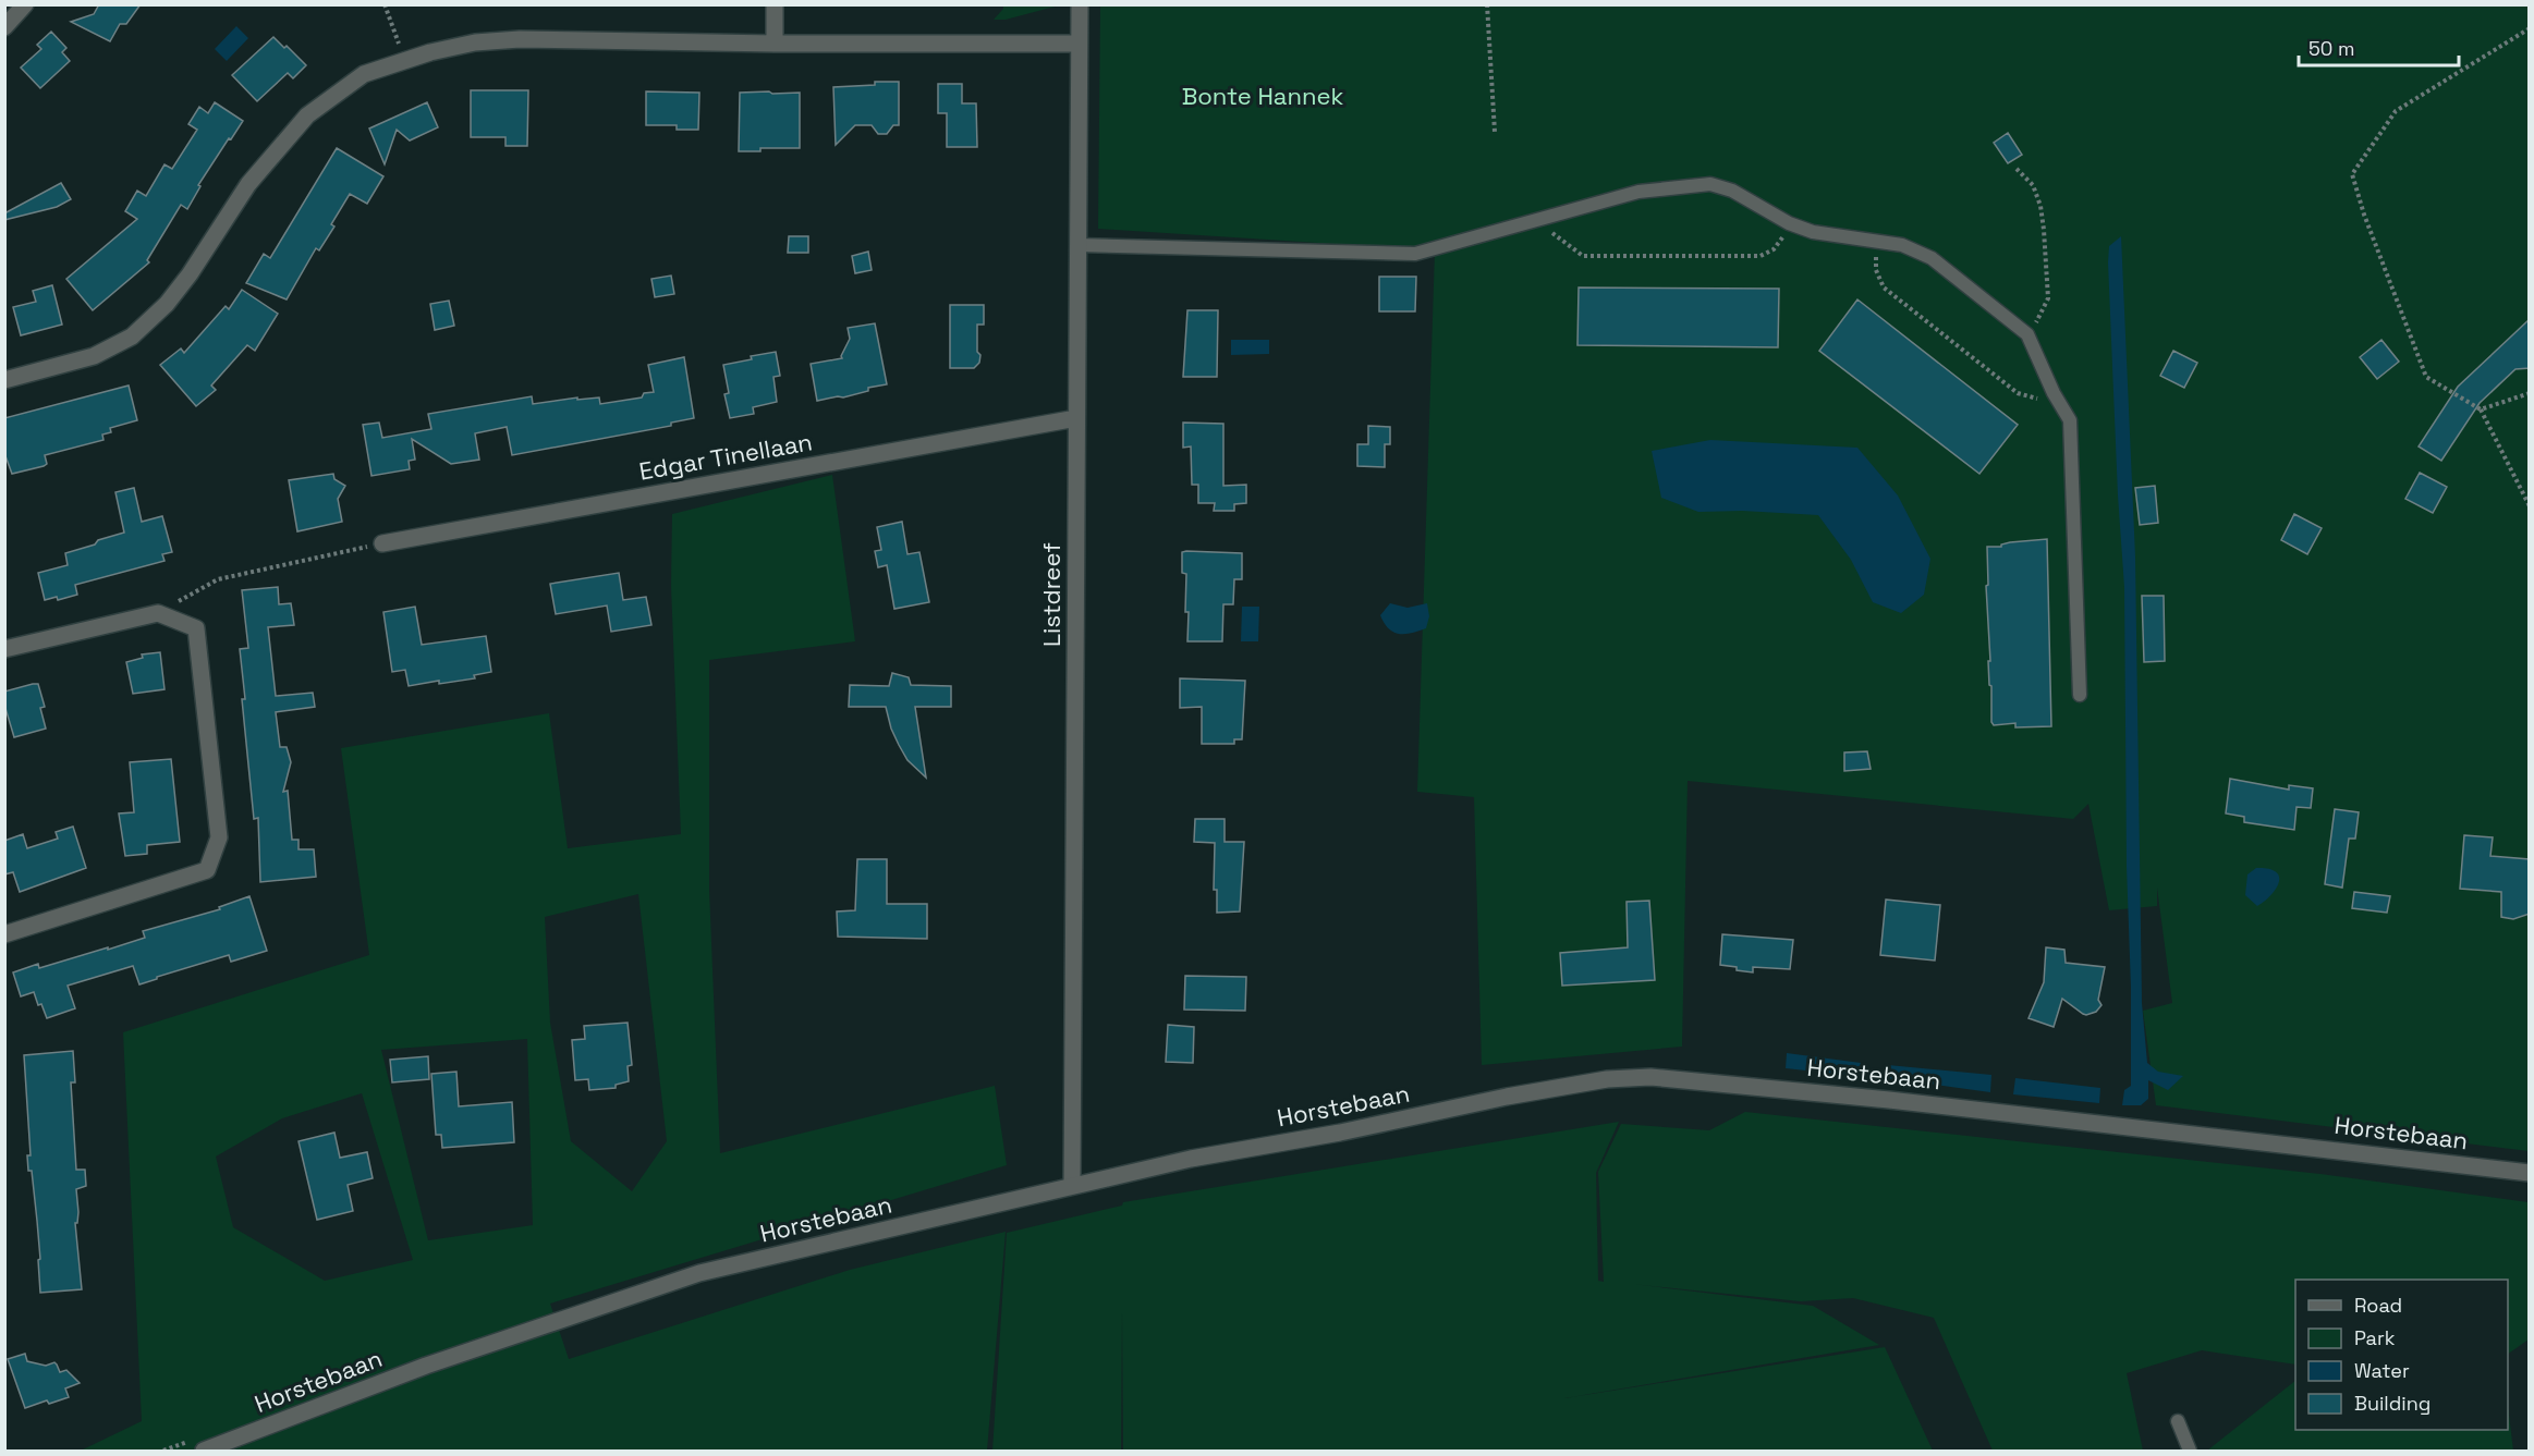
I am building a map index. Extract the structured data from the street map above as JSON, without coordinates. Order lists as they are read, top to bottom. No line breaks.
{"streets":{"street":["Edgar Tinellaan","Listdreef","Horstebaan"]},"crossings":[["Edgar Tinellaan","Listdreef"],["Listdreef","Horstebaan"]],"parks":["Bonte Hannek"],"legend":["Road","Park","Water","Building"],"scale_bar":"50 m"}
